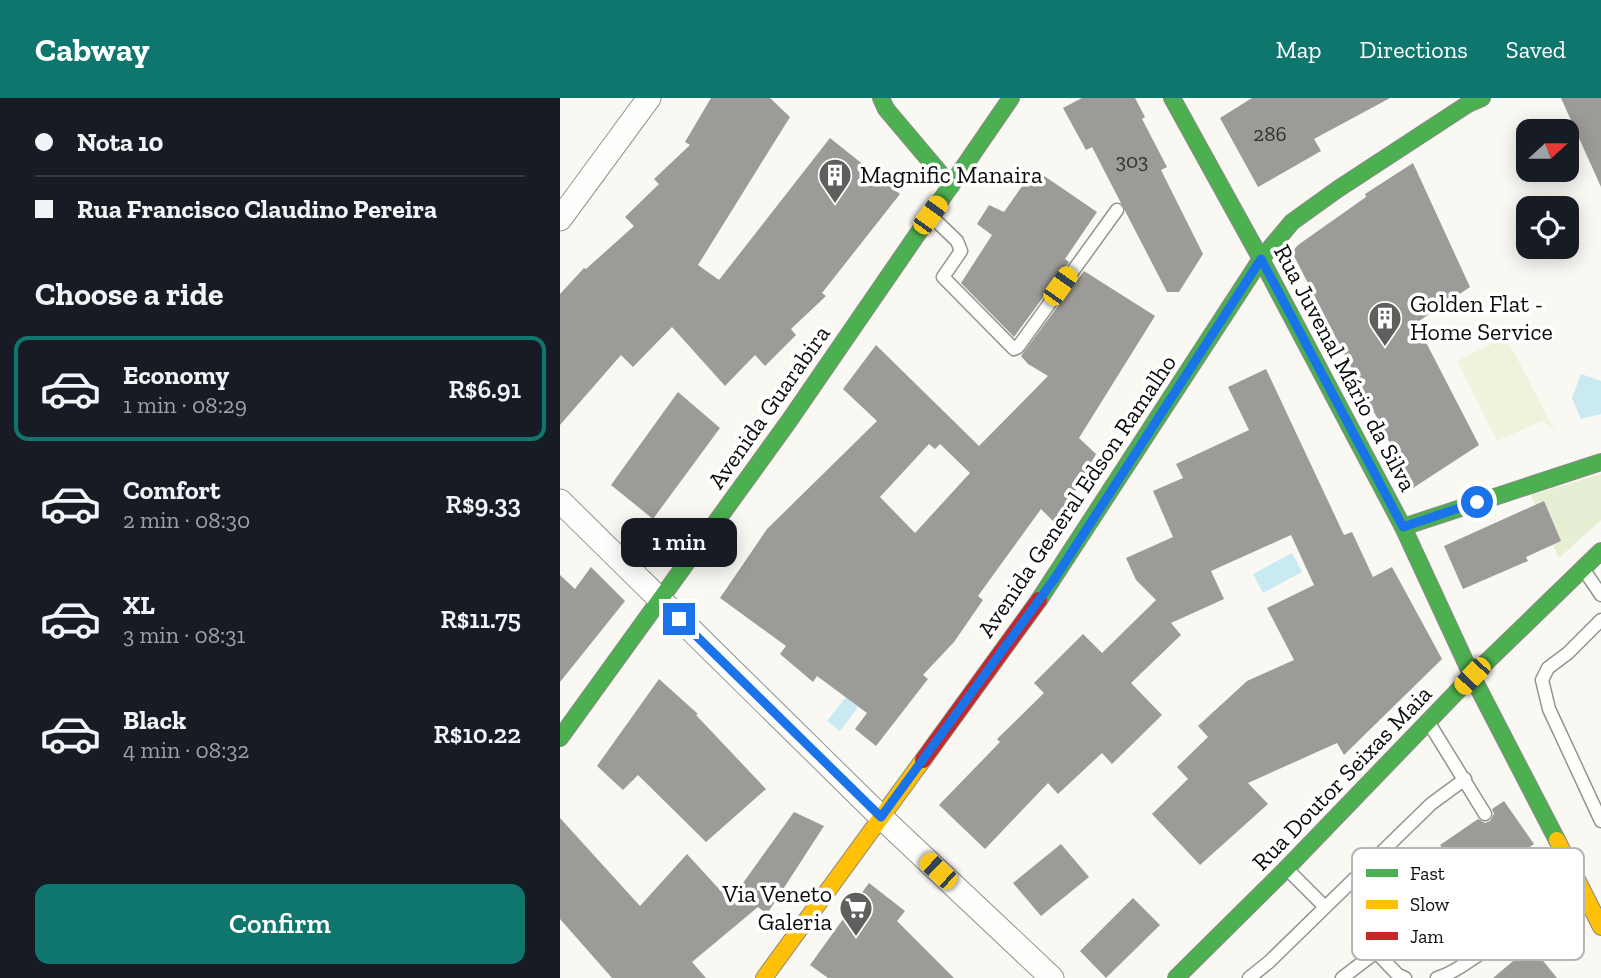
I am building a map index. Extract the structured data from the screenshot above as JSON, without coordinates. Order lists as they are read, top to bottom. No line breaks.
{"streets":{"main road":["Rua Juvenal Mário da Silva","Avenida Guarabira","Avenida General Edson Ramalho","Rua Doutor Seixas Maia"]},"crossings":[["Rua Juvenal Mário da Silva","Avenida General Edson Ramalho"],["Rua Juvenal Mário da Silva","Rua Doutor Seixas Maia"]],"places":{"building":["Magnific Manaira","Golden Flat - Home Service"],"supermarket":["Via Veneto Galeria"]},"house_numbers":["286","303"],"legend":["Fast","Slow","Jam"],"north":"right","page":{"header":"Cabway","nav":["Map","Directions","Saved"],"banner":["Nota 10","Rua Francisco Claudino Pereira"],"heading":"Choose a ride","list":[{"name":"Economy","note":"1 min · 08:29","value":"R$6.91"},{"name":"Comfort","note":"2 min · 08:30","value":"R$9.33"},{"name":"XL","note":"3 min · 08:31","value":"R$11.75"},{"name":"Black","note":"4 min · 08:32","value":"R$10.22"}],"bubble":"1 min","buttons":"Confirm"}}
